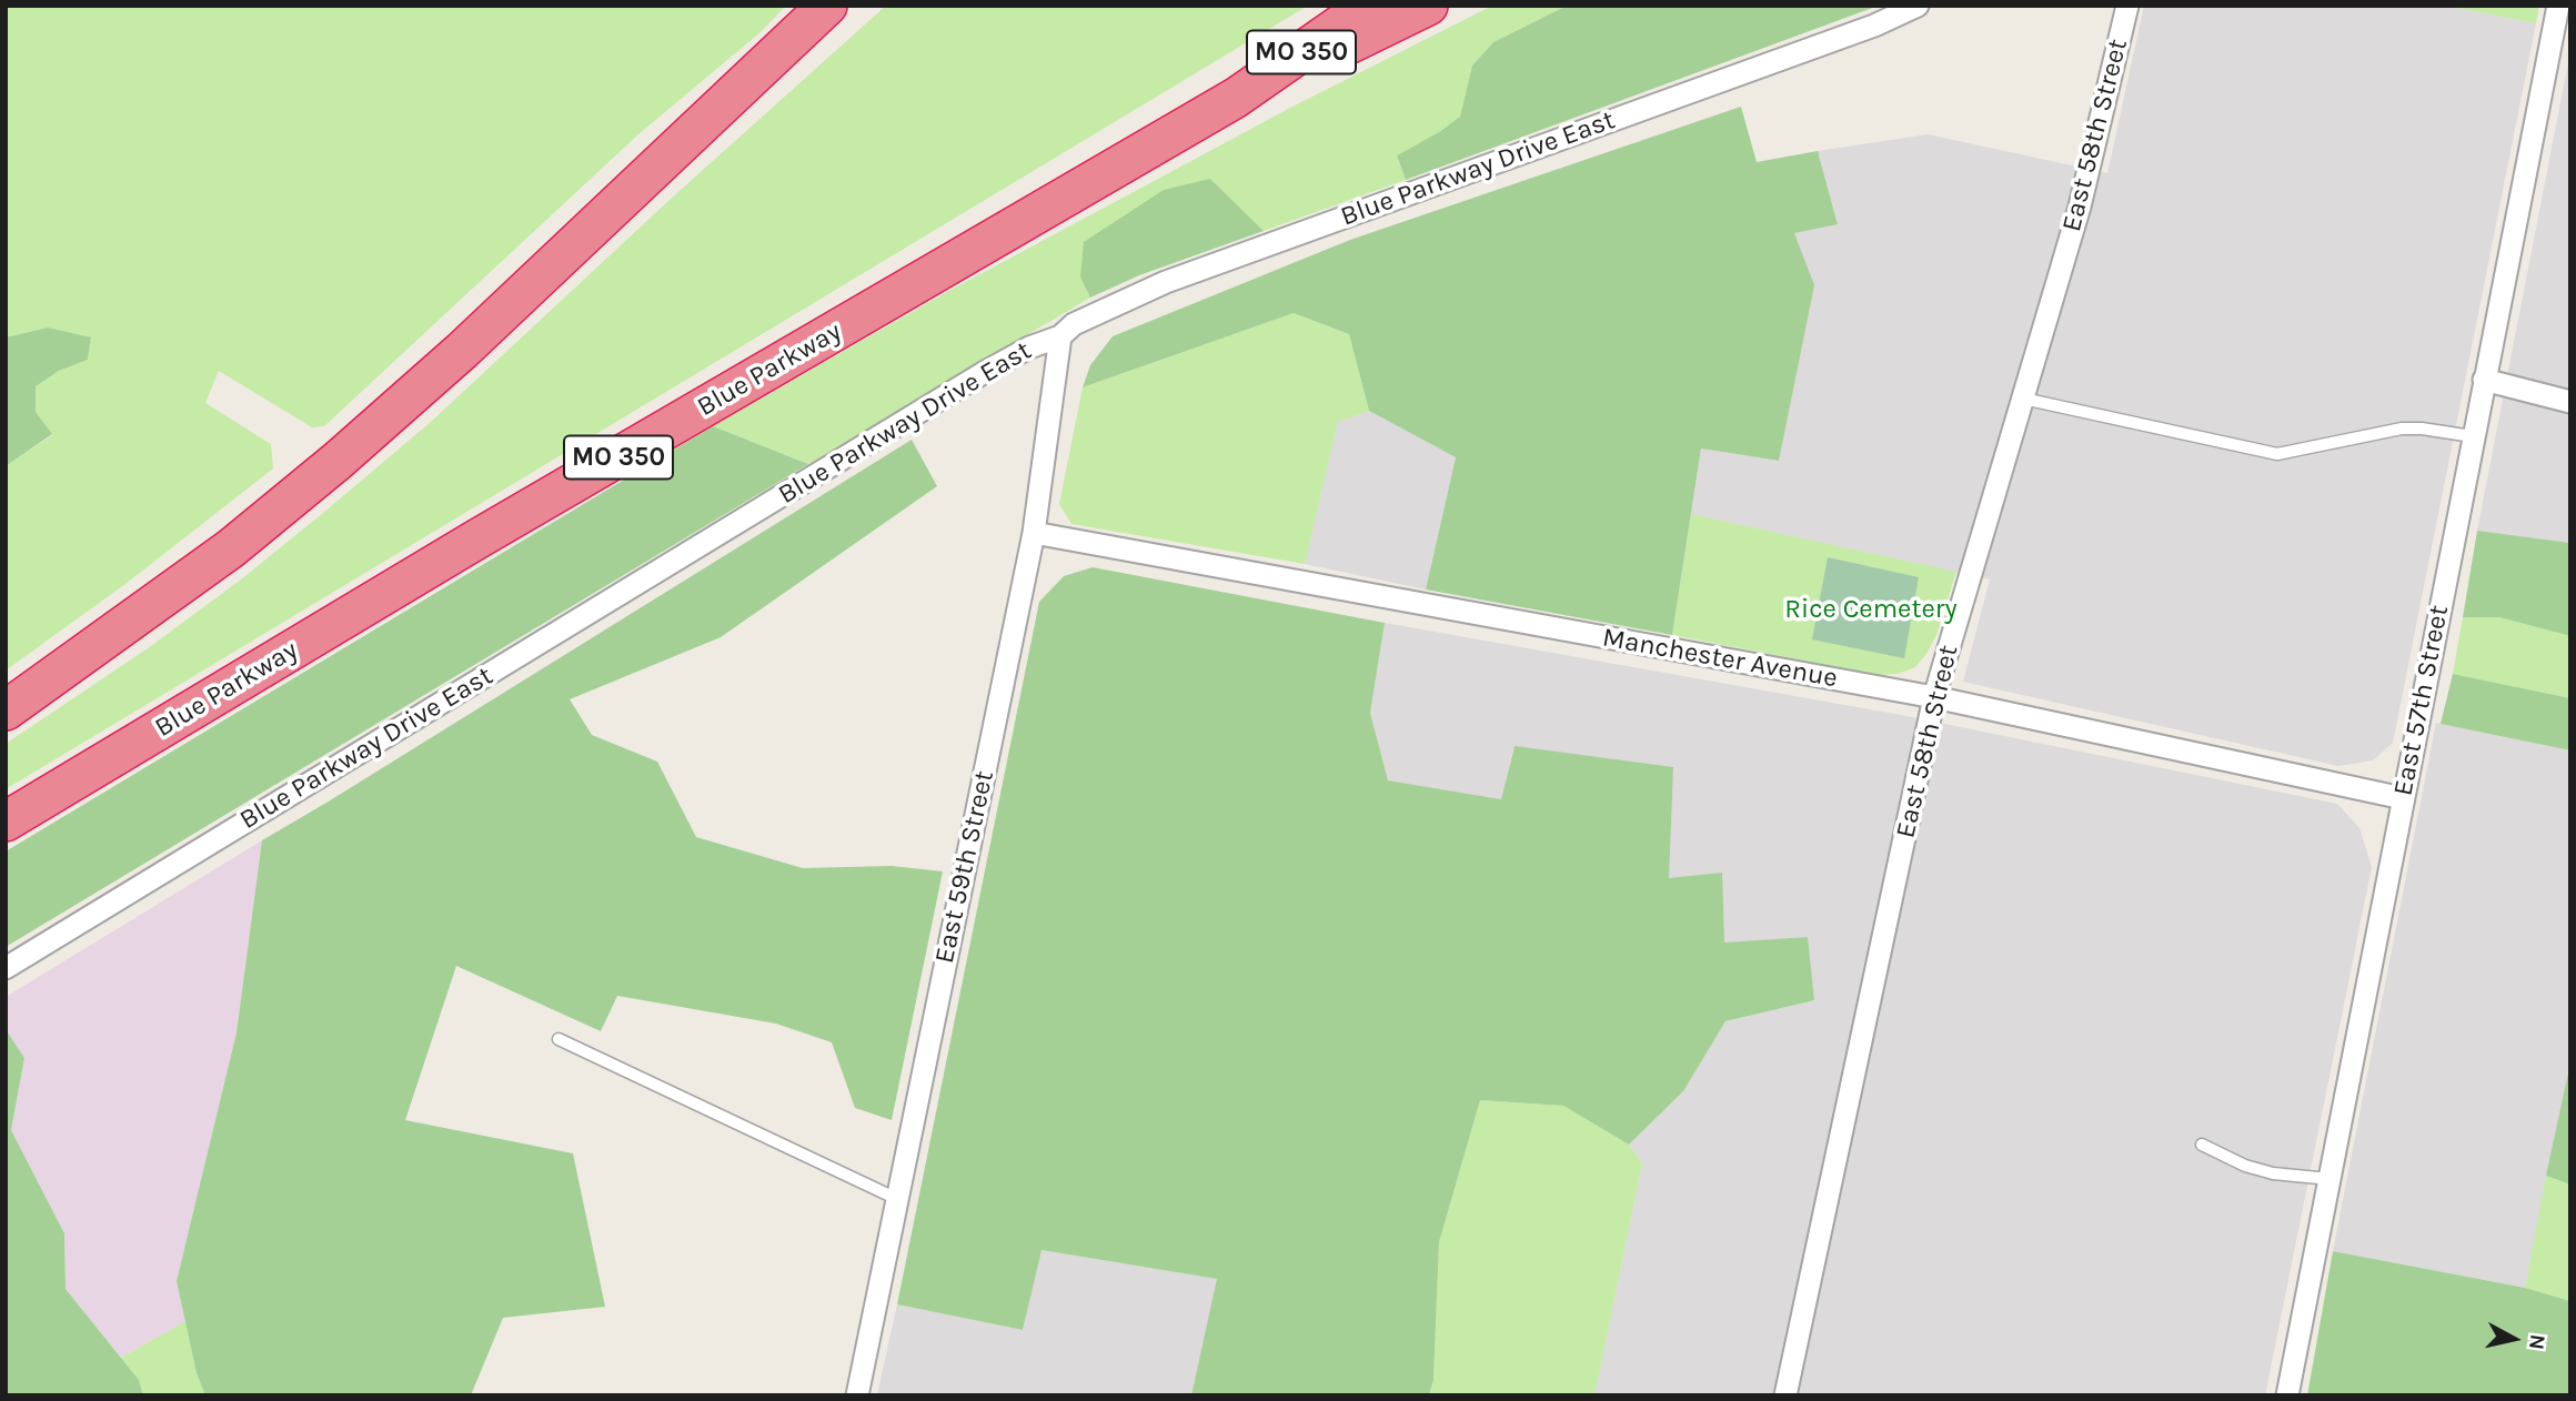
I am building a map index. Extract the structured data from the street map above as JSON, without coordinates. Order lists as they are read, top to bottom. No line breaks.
{"streets":{"highway":["MO 350","Blue Parkway"],"street":["East 58th Street","Blue Parkway Drive East","Manchester Avenue","East 57th Street","East 59th Street"]},"crossings":[["East 58th Street","Manchester Avenue"],["Blue Parkway Drive East","East 59th Street"],["Manchester Avenue","East 57th Street"],["Manchester Avenue","East 59th Street"]],"parks":["Rice Cemetery"],"north":"right"}
